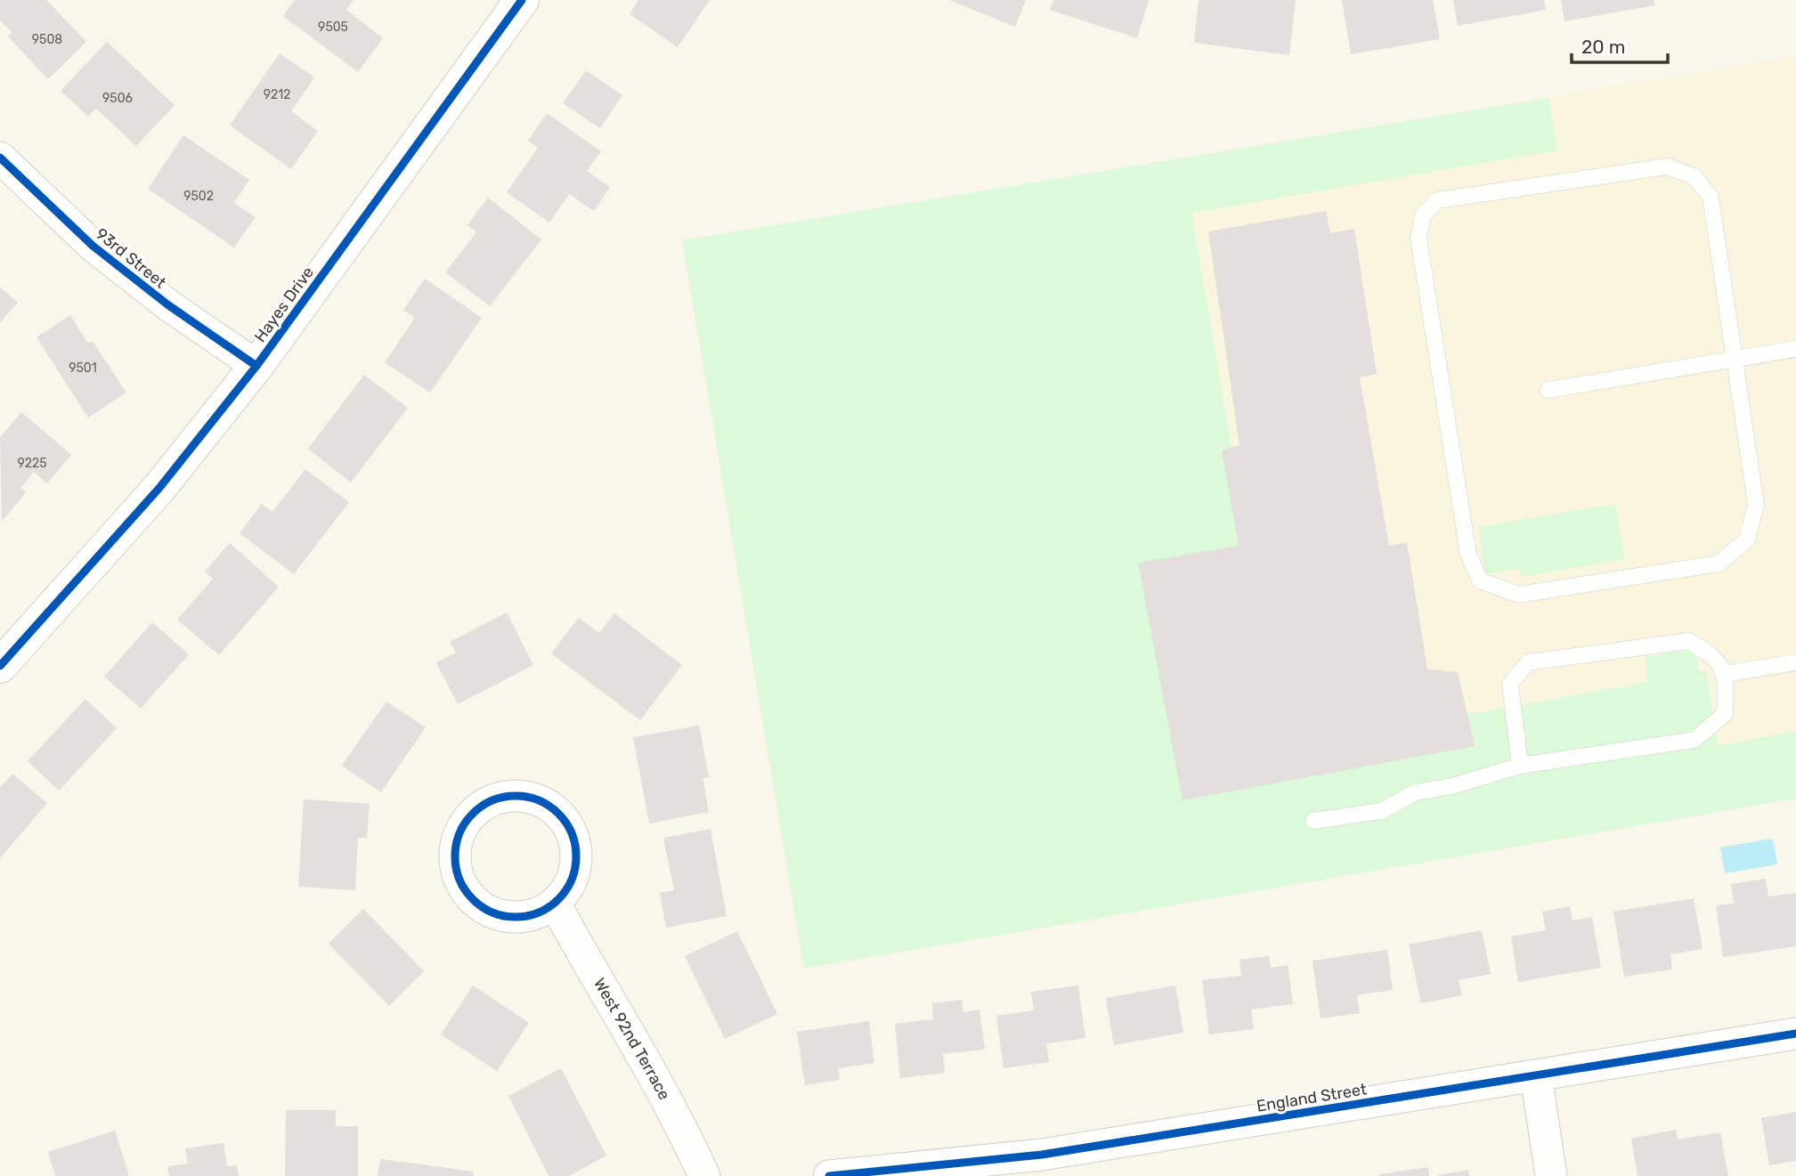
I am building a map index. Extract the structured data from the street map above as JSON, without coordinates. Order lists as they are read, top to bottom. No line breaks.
{"streets":{"street":["93rd Street","Hayes Drive","West 92nd Terrace","England Street"]},"crossings":[["93rd Street","Hayes Drive"]],"house_numbers":["9505","9508","9212","9506","9502","9501","9225"],"scale_bar":"20 m"}
